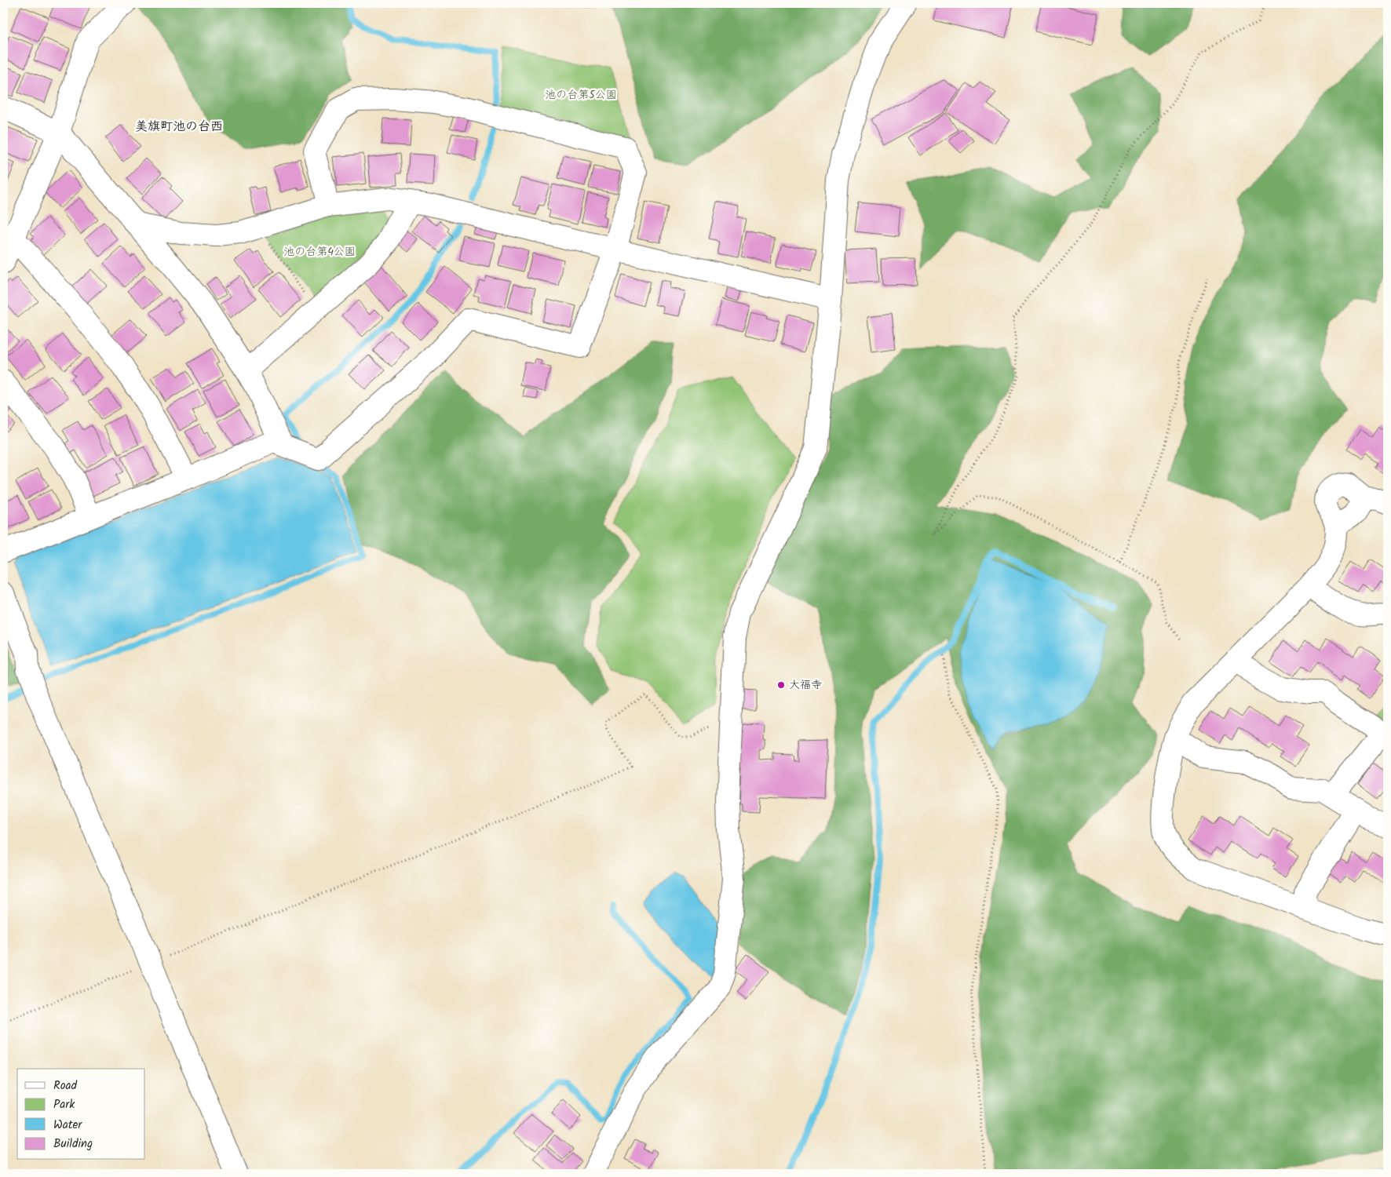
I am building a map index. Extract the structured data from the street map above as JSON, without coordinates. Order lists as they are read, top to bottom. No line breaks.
{"districts":["美旗町池の台西"],"parks":["池の台第5公園","池の台第4公園"],"places":["大福寺"],"legend":["Road","Park","Water","Building"]}
